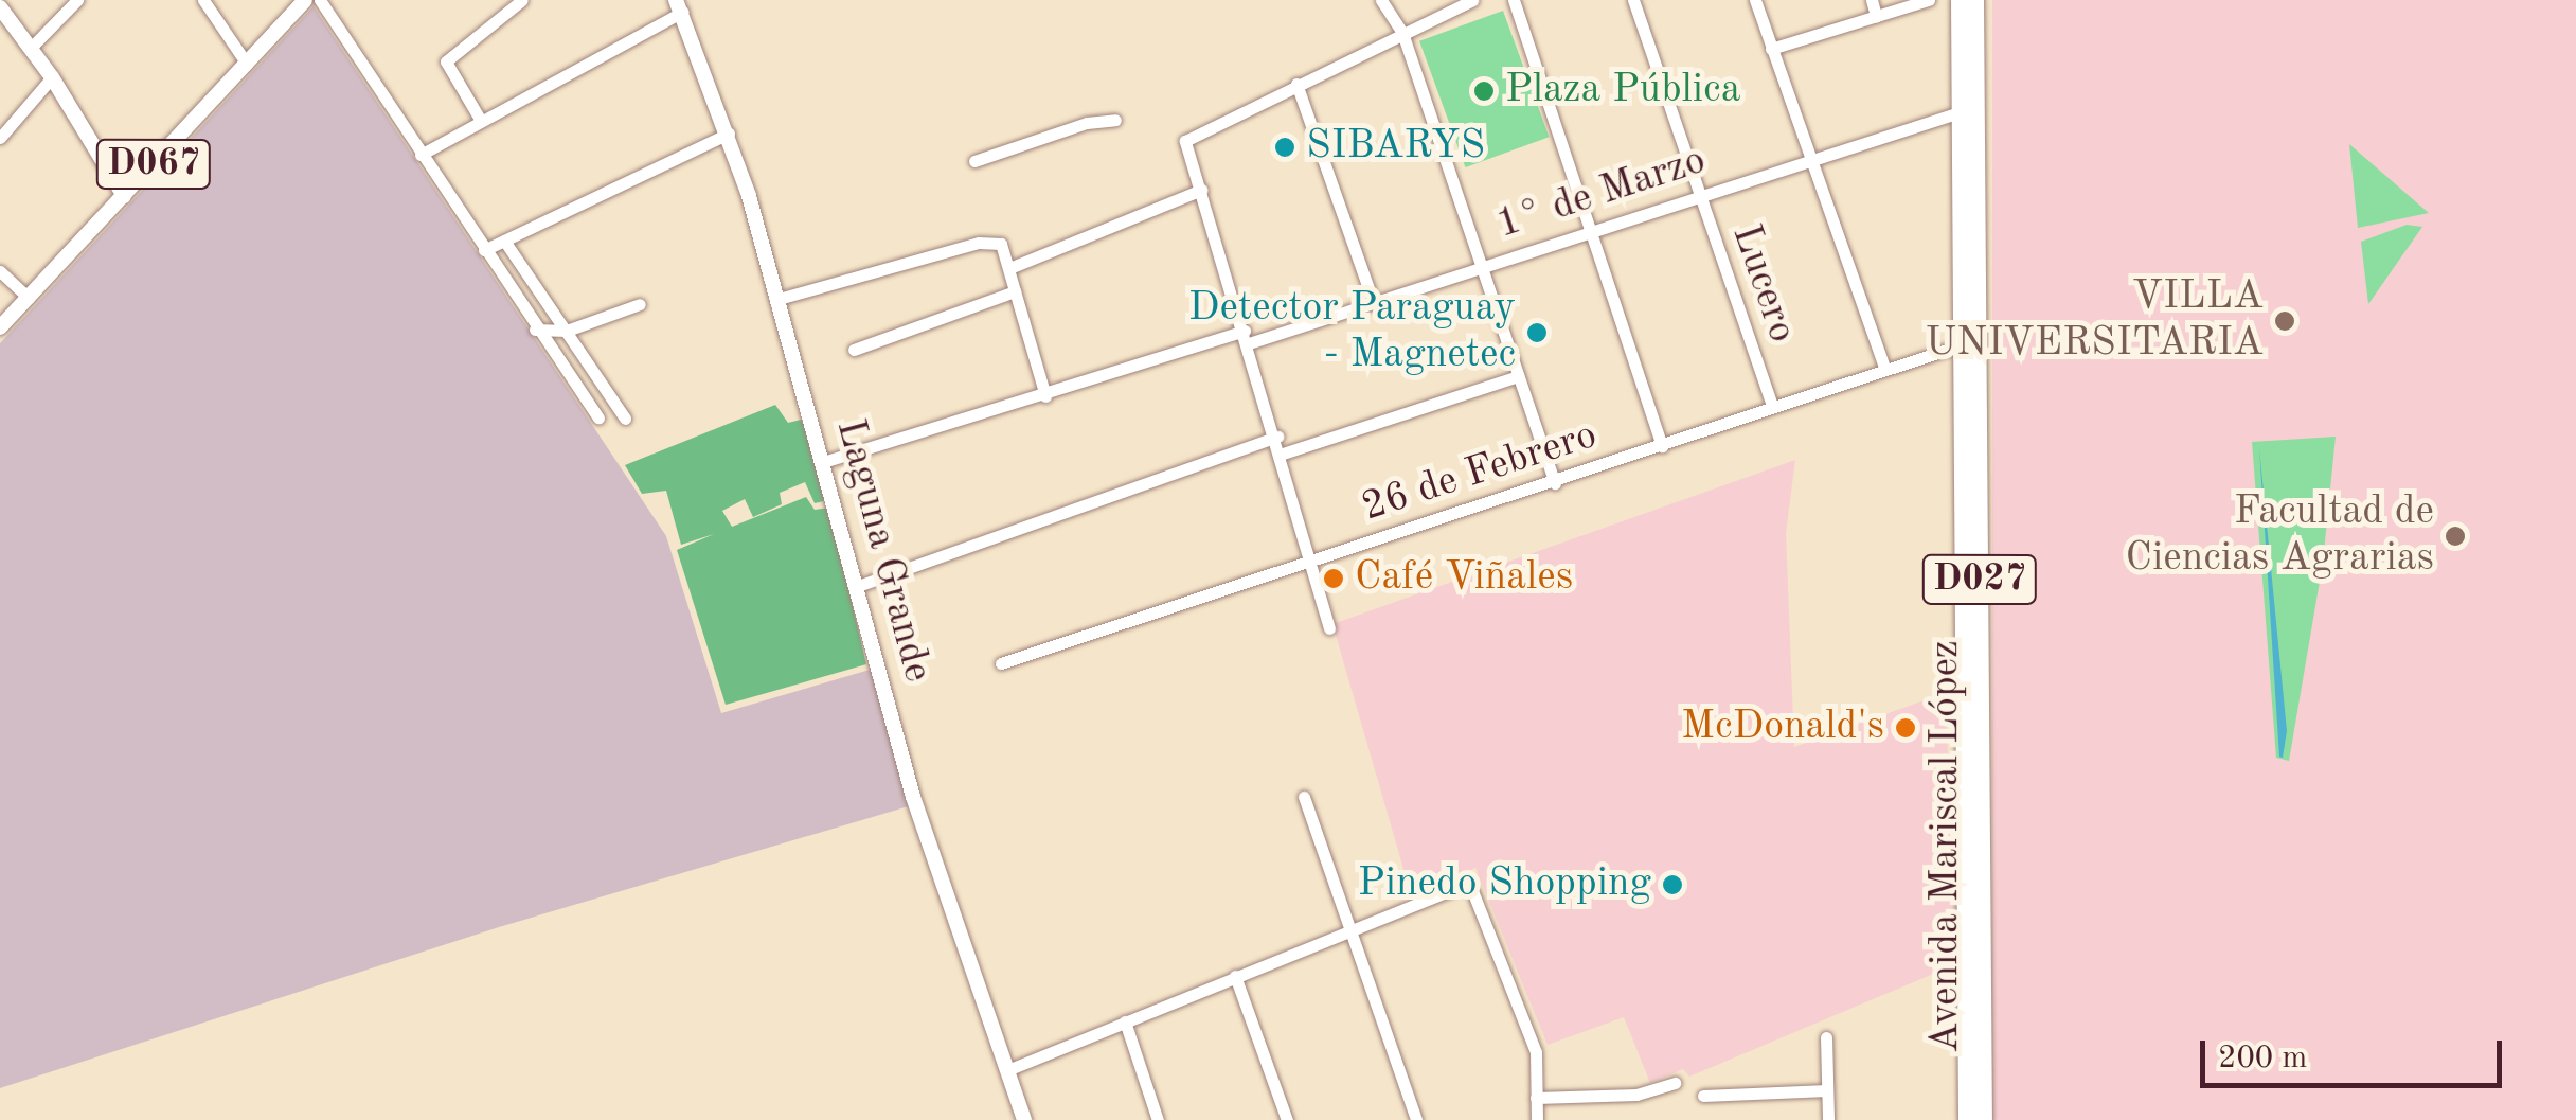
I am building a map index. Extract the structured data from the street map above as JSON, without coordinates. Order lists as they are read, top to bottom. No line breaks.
{"streets":{"highway":["D027","Avenida Mariscal López"],"main road":["D067","Laguna Grande"],"street":["1° de Marzo","Lucero","26 de Febrero"]},"crossings":[["1° de Marzo","Lucero"],["1° de Marzo","Laguna Grande"],["1° de Marzo","D027"],["1° de Marzo","Avenida Mariscal López"],["Lucero","26 de Febrero"],["26 de Febrero","D027"],["26 de Febrero","Avenida Mariscal López"],["D027","Avenida Mariscal López"]],"places":["Plaza Pública","SIBARYS","VILLA UNIVERSITARIA","Detector Paraguay - Magnetec","Facultad de Ciencias Agrarias","Café Viñales","McDonald's","Pinedo Shopping"],"scale_bar":"200 m"}
